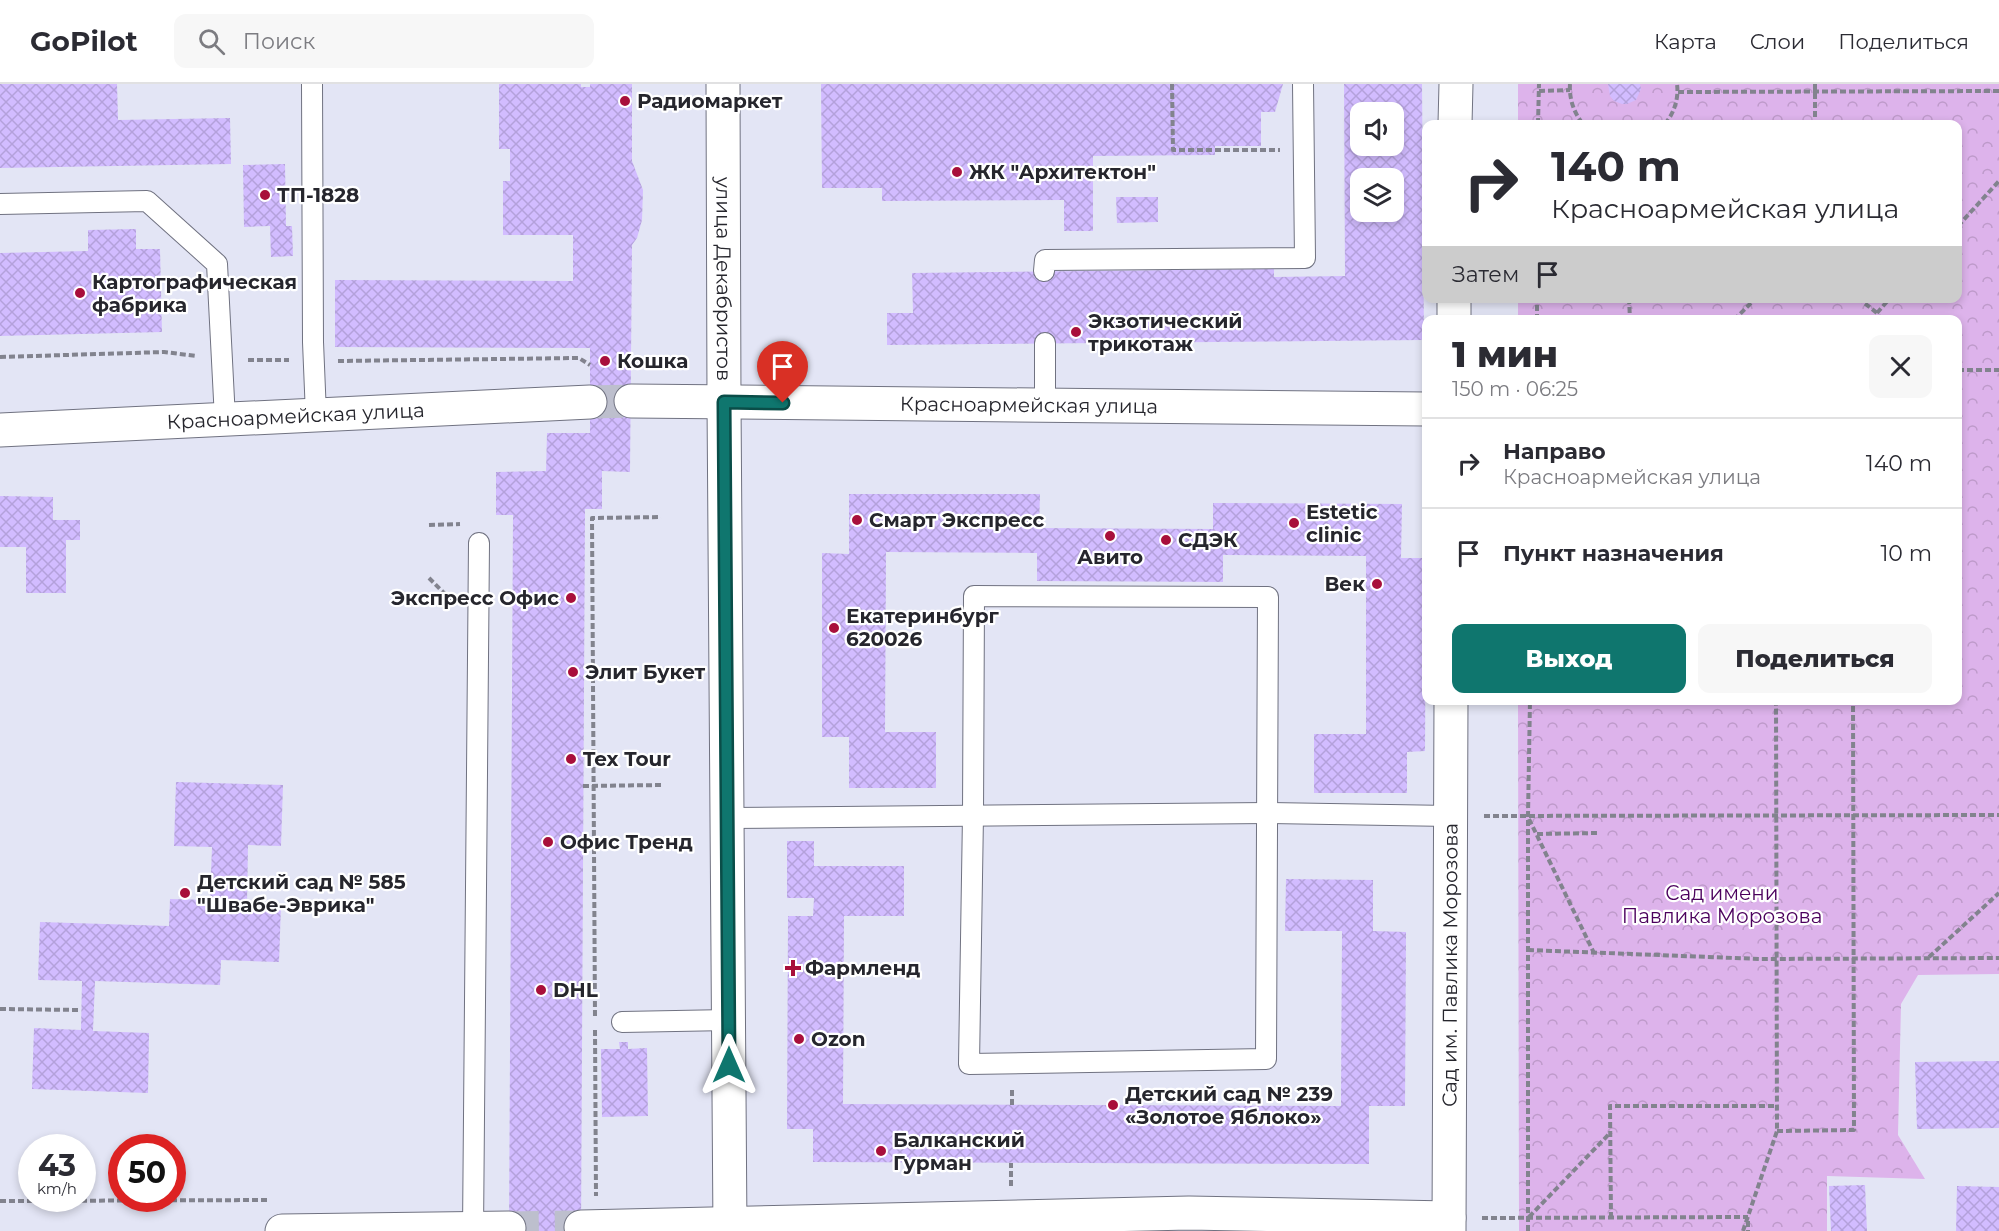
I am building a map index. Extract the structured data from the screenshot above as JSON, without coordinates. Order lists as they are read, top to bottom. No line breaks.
{"streets":{"street":["улица Декабристов","Красноармейская улица","Сад им. Павлика Морозова"]},"crossings":[["улица Декабристов","Красноармейская улица"]],"parks":["Сад имени Павлика Морозова"],"places":{"other":["Радиомаркет","ЖК \"Архитектон\"","ТП-1828","Картографическая фабрика","Экзотический трикотаж","Кошка","Смарт Экспресс","Estetic clinic","Авито","СДЭК","Век","Экспресс Офис","Екатеринбург 620026","Элит Букет","Tex Tour","Офис Тренд","Детский сад № 585 \"Швабе-Эврика\"","DHL","Ozon","Детский сад № 239 «Золотое Яблоко»","Балканский Гурман"],"health":["Фармленд"]},"page":{"header":"GoPilot","search":"Поиск","nav":["Карта","Слои","Поделиться"],"turn":["140 m","Красноармейская улица"],"then":"Затем","heading":["1 мин","150 m · 06:25"],"list":[{"name":"Направо","note":"Красноармейская улица","value":"140 m"},{"name":"Пункт назначения","value":"10 m"}],"buttons":["Выход","Поделиться"],"speed":"43 km/h","limit":"50"}}
